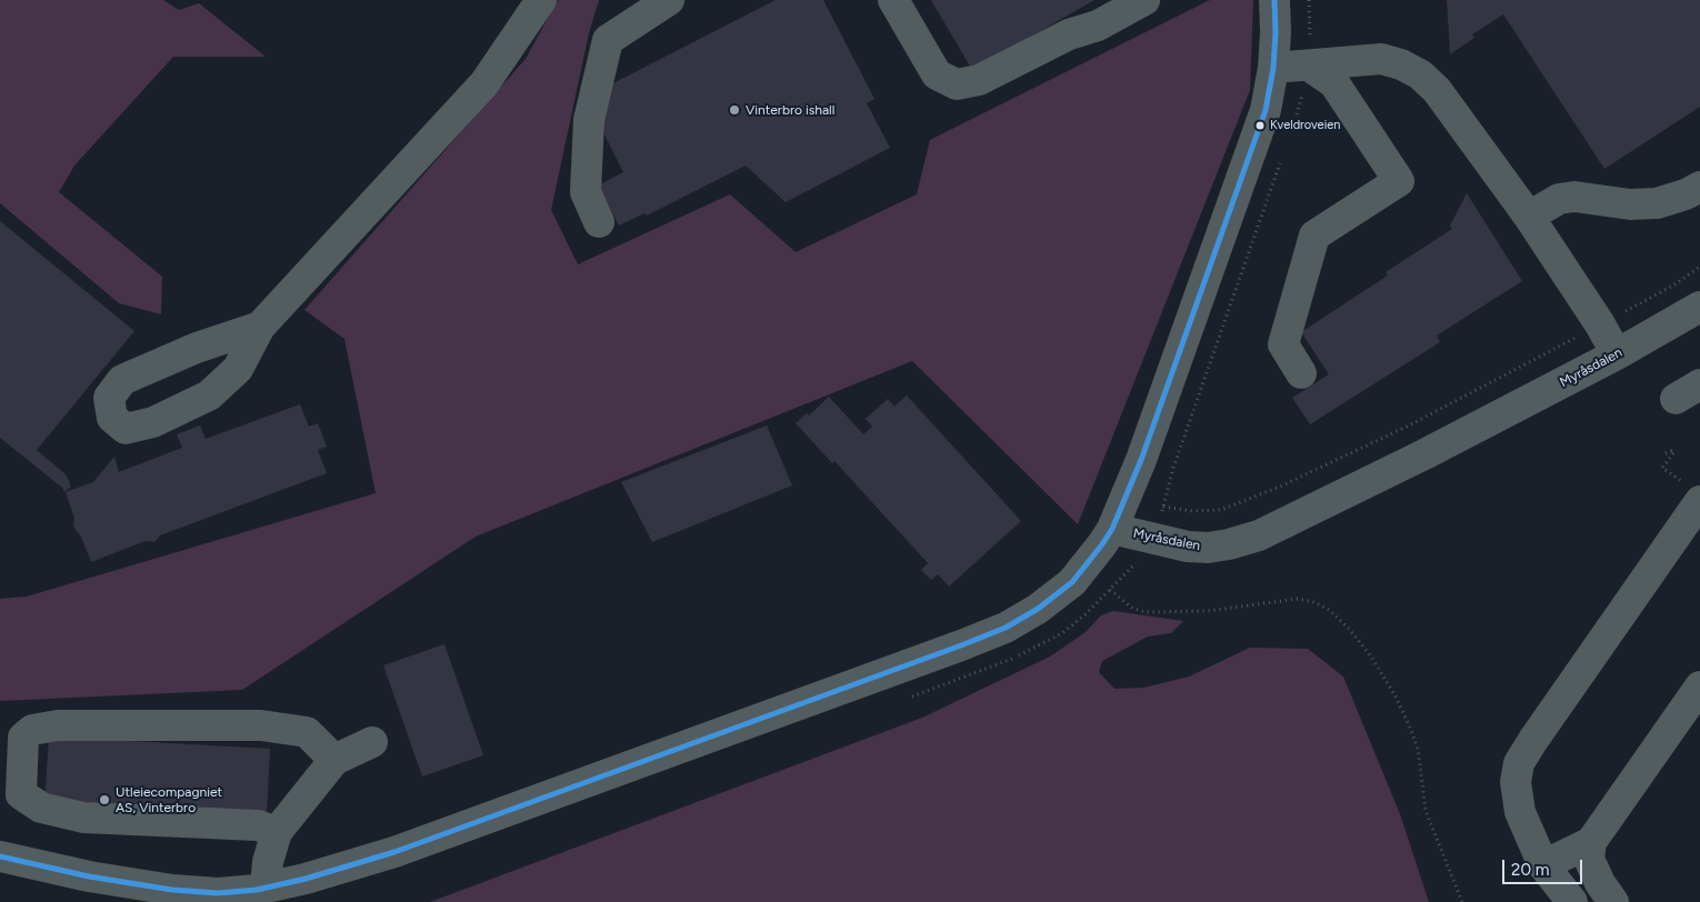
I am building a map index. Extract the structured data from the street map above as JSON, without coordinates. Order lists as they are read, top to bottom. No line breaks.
{"streets":{"street":["Myråsdalen"]},"places":["Vinterbro ishall","Kveldroveien","Utleiecompagniet AS, Vinterbro"],"scale_bar":"20 m"}
